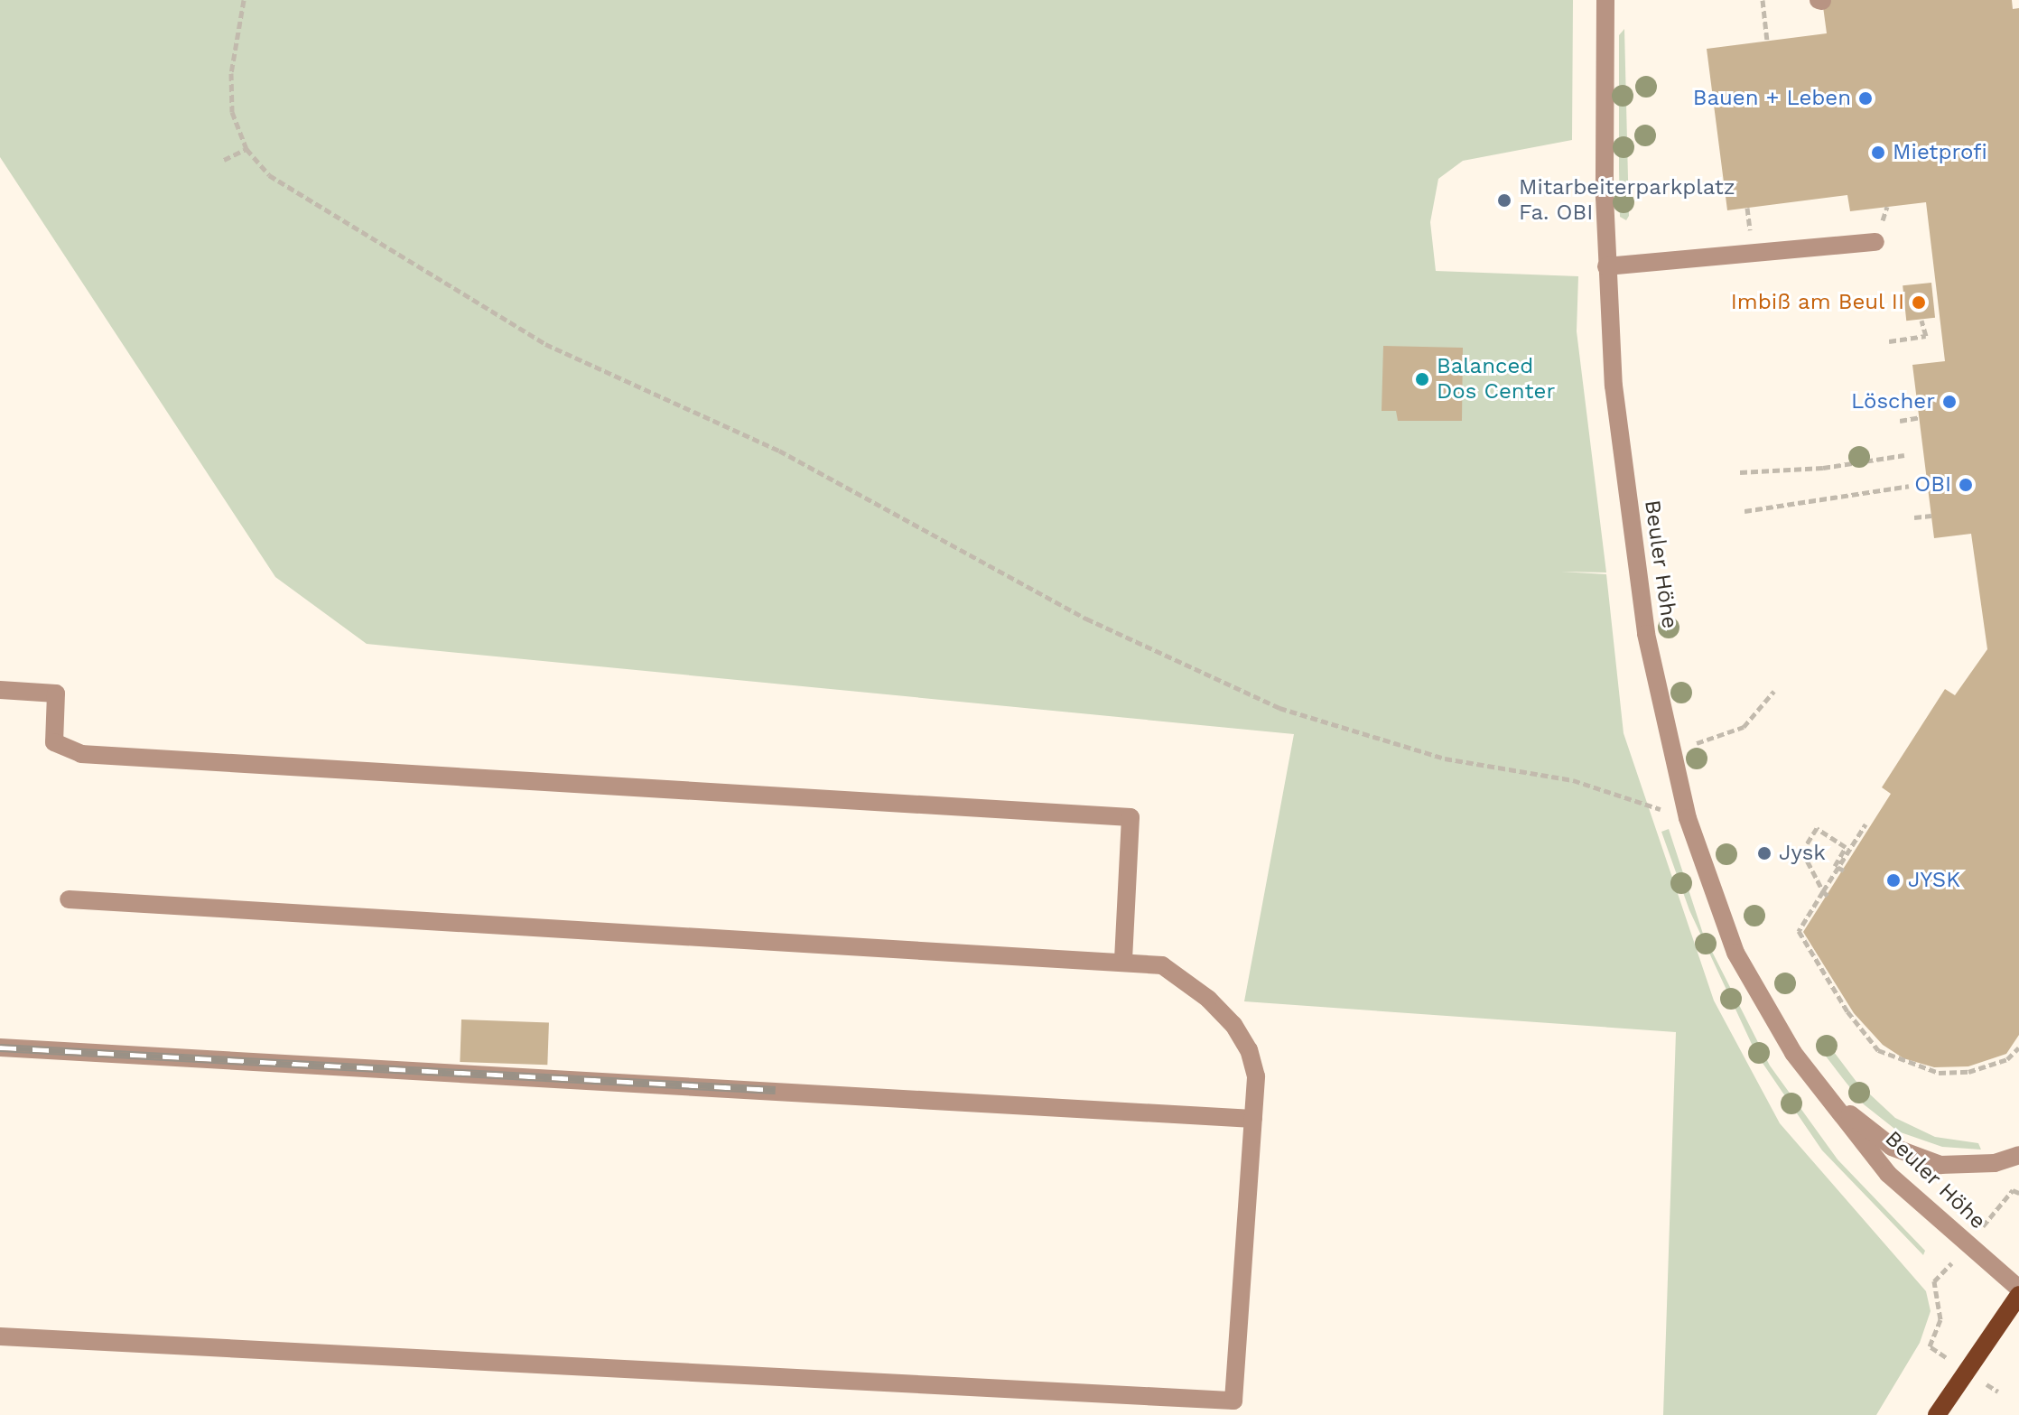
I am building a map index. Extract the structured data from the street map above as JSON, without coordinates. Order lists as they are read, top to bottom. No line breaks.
{"streets":{"street":["Beuler Höhe"]},"places":["Bauen + Leben","Mietprofi","Mitarbeiterparkplatz Fa. OBI","Imbiß am Beul II","Balanced Dos Center","Löscher","OBI","Jysk","JYSK"]}
